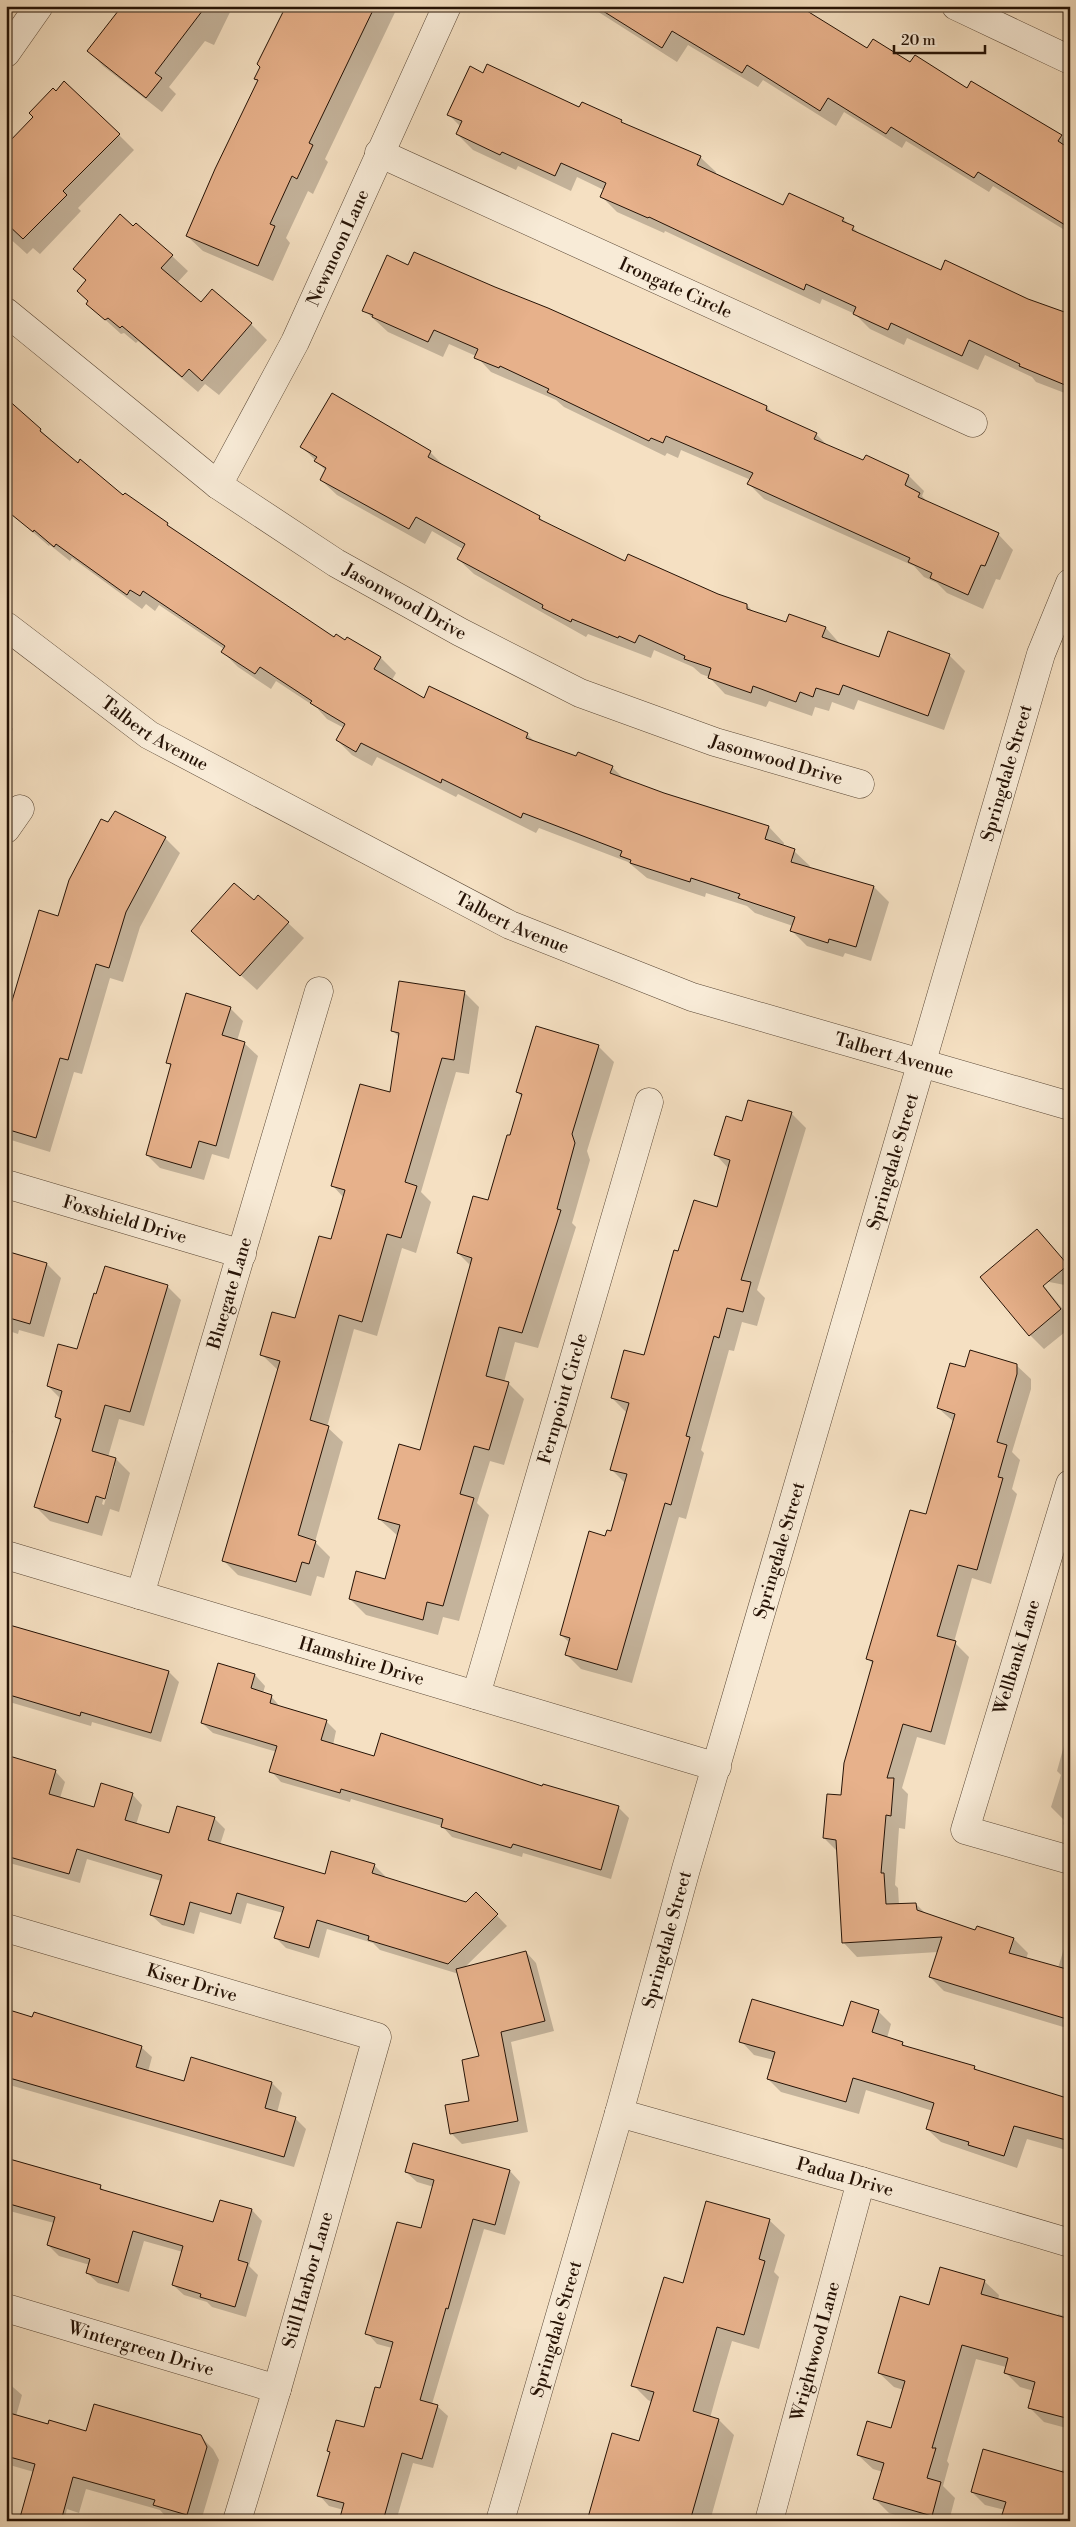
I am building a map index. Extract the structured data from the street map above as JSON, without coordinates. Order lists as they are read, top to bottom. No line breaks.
{"streets":{"street":["Newmoon Lane","Irongate Circle","Jasonwood Drive","Talbert Avenue","Springdale Street","Foxshield Drive","Bluegate Lane","Fernpoint Circle","Wellbank Lane","Hamshire Drive","Kiser Drive","Padua Drive","Still Harbor Lane","Wintergreen Drive","Wrightwood Lane"]},"crossings":[["Newmoon Lane","Irongate Circle"],["Newmoon Lane","Jasonwood Drive"],["Talbert Avenue","Springdale Street"],["Springdale Street","Hamshire Drive"],["Springdale Street","Padua Drive"],["Foxshield Drive","Bluegate Lane"],["Bluegate Lane","Hamshire Drive"],["Fernpoint Circle","Hamshire Drive"],["Kiser Drive","Still Harbor Lane"],["Padua Drive","Wrightwood Lane"],["Still Harbor Lane","Wintergreen Drive"]],"scale_bar":"20 m"}
